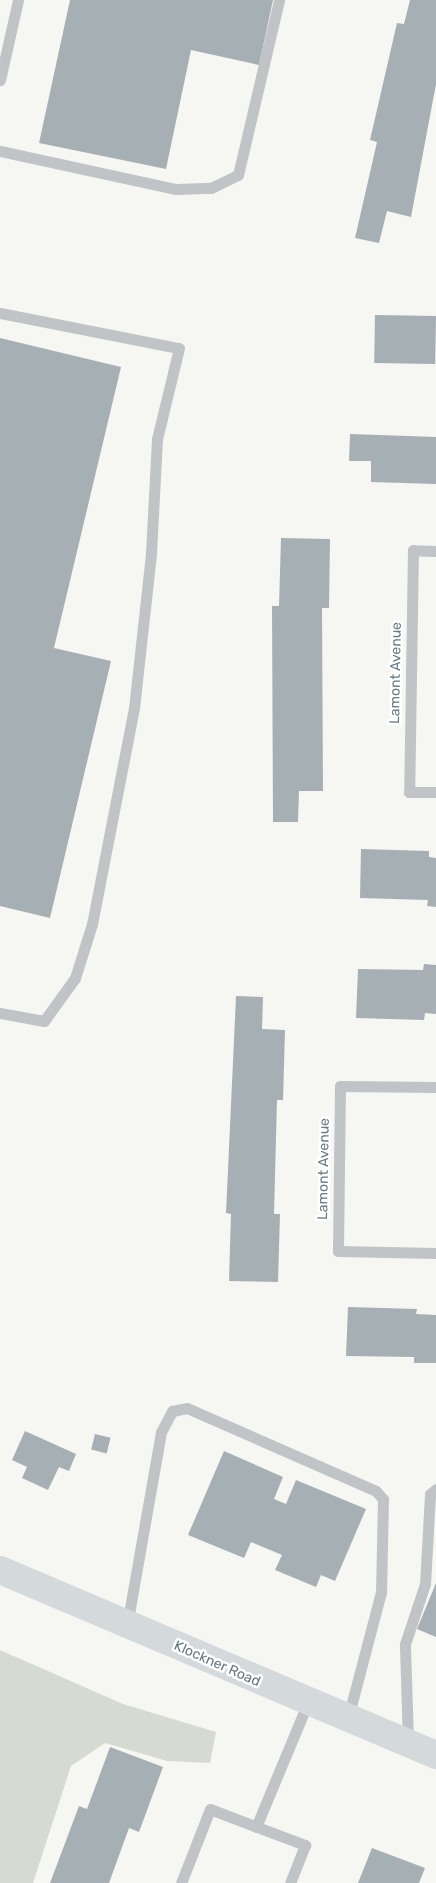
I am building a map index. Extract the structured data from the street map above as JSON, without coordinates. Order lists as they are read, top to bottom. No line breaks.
{"streets":{"main road":["Klockner Road"],"lane":["Lamont Avenue"]}}
